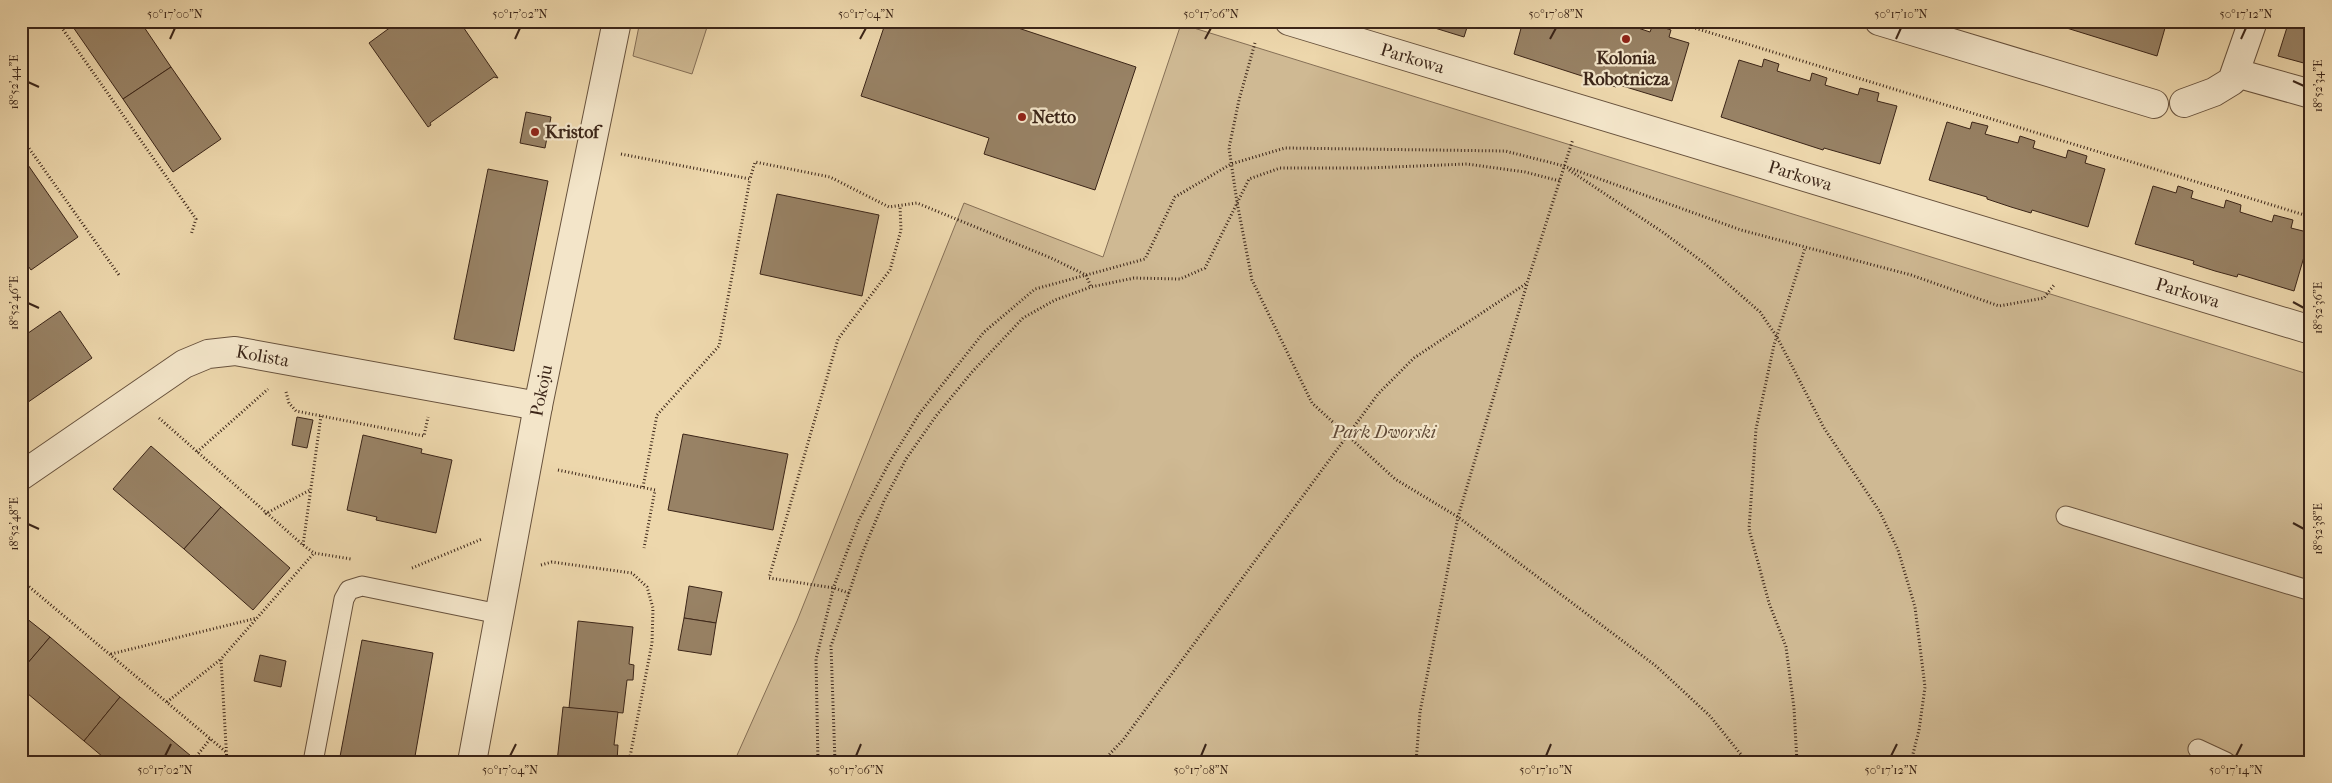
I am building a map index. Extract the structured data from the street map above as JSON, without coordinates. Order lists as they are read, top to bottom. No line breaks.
{"streets":{"street":["Parkowa","Kolista","Pokoju"]},"crossings":[["Kolista","Pokoju"]],"parks":["Park Dworski"],"places":["Kolonia Robotnicza","Netto","Kristof"],"coordinates":["50°17'00\"N","50°17'02\"N","50°17'04\"N","50°17'06\"N","50°17'08\"N","50°17'10\"N","50°17'12\"N","18°52'44\"E","18°52'34\"E","18°52'46\"E","18°52'36\"E","18°52'48\"E","18°52'38\"E","50°17'14\"N"]}
